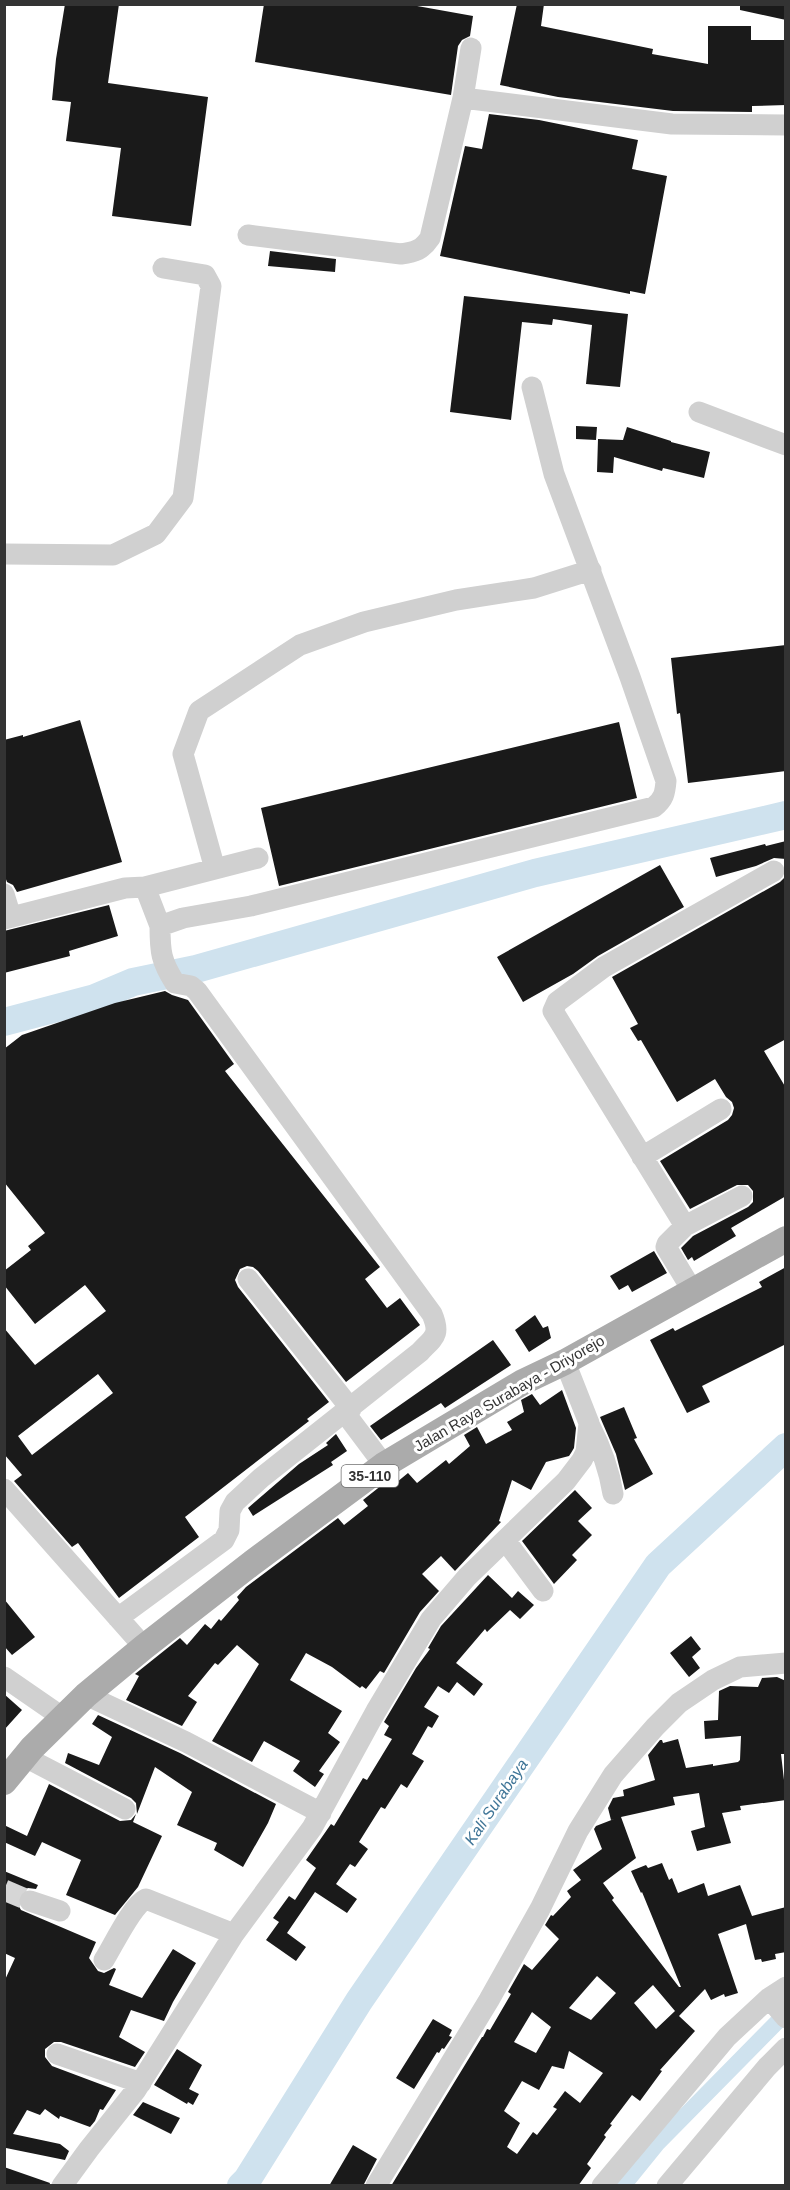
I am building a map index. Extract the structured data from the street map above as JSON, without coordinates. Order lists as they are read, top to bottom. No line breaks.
{"streets":{"main road":["Jalan Raya Surabaya - Driyorejo","35-110"]},"water":["Kali Surabaya"]}
